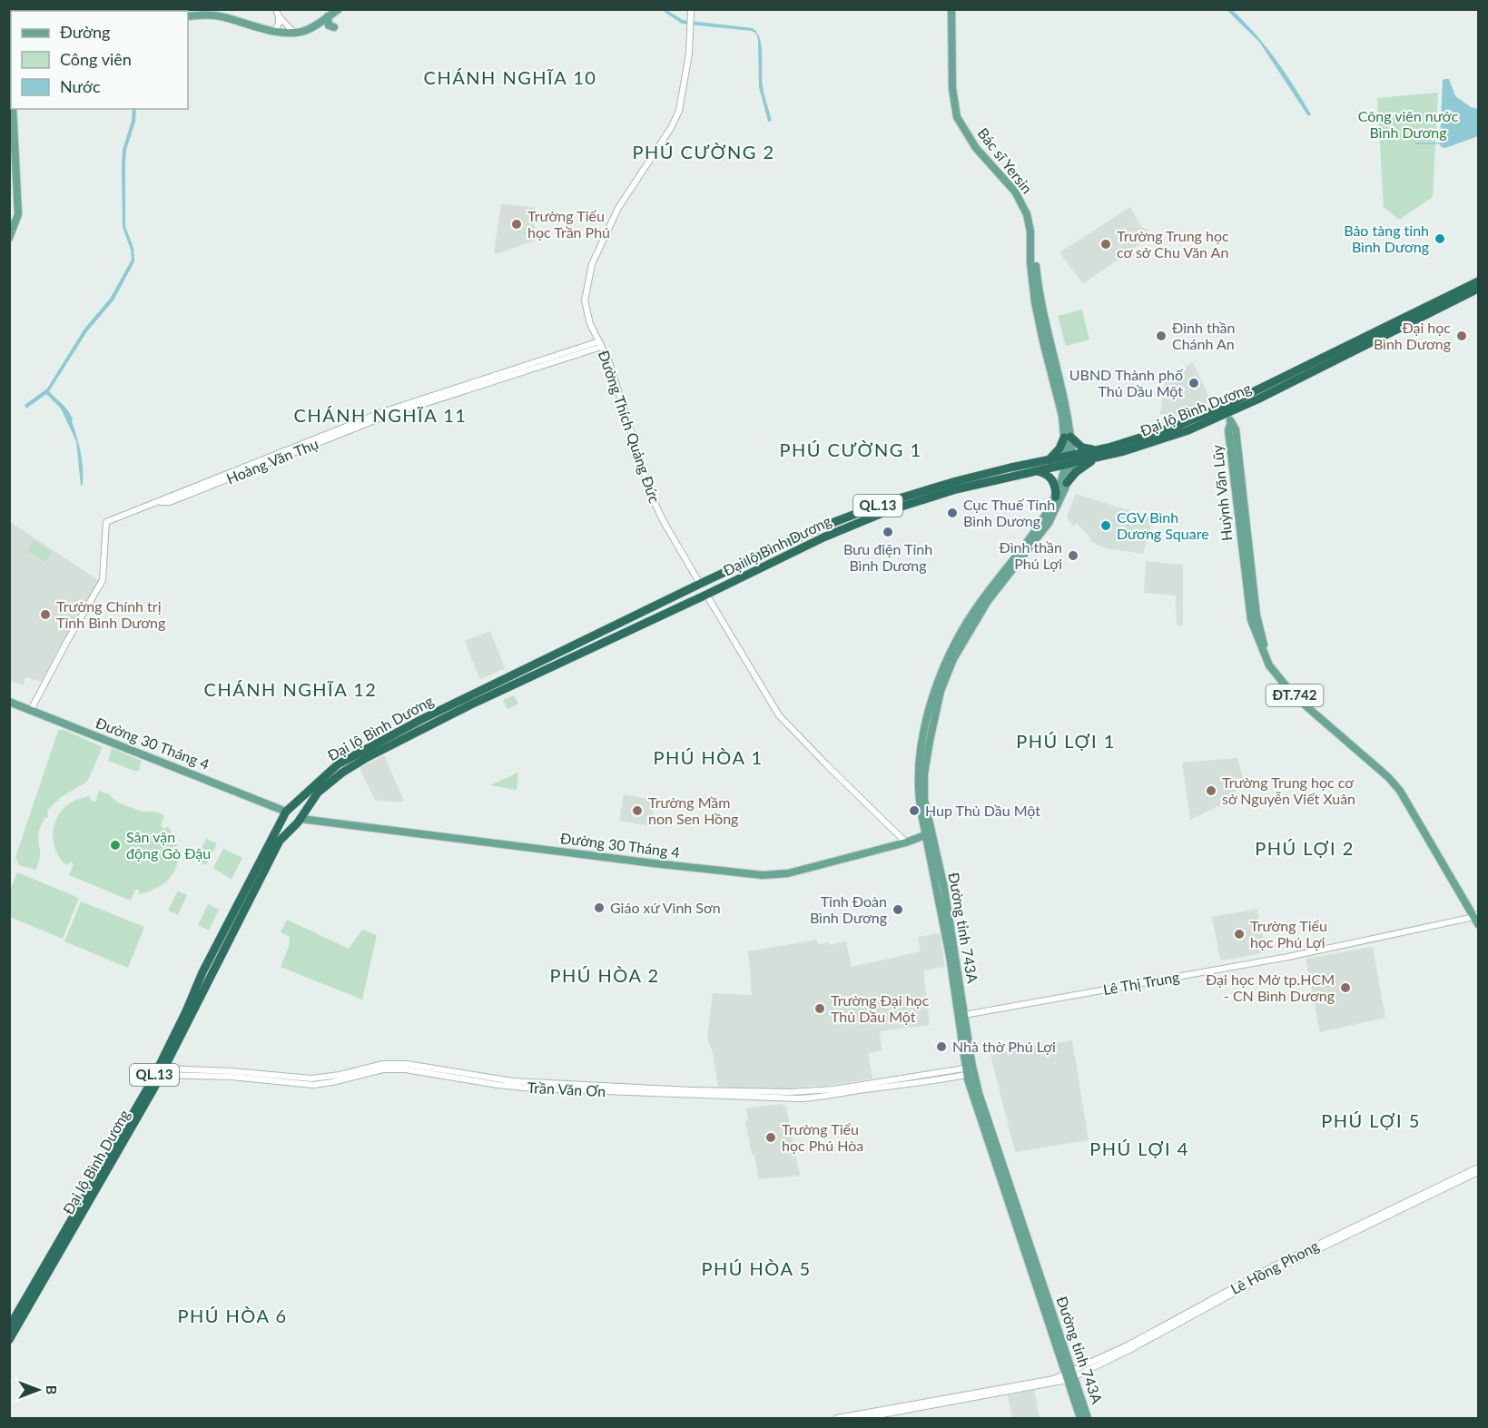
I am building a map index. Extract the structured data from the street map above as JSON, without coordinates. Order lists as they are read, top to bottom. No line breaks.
{"streets":{"highway":["Đại lộ Bình Dương","QL.13"],"main road":["Bác sĩ Yersin","Huỳnh Văn Lũy","ĐT.742","Đường 30 Tháng 4","Đường tỉnh 743A"],"street":["Đường Thích Quảng Đức","Hoàng Văn Thụ","Lê Thị Trung","Trần Văn Ơn","Lê Hồng Phong"]},"crossings":[["Bác sĩ Yersin","Đại lộ Bình Dương"],["Bác sĩ Yersin","Đường tỉnh 743A"],["Đại lộ Bình Dương","Đường Thích Quảng Đức"],["Đại lộ Bình Dương","Huỳnh Văn Lũy"],["Đại lộ Bình Dương","Đường 30 Tháng 4"],["Đại lộ Bình Dương","Đường tỉnh 743A"],["Đại lộ Bình Dương","Trần Văn Ơn"],["Đường Thích Quảng Đức","Hoàng Văn Thụ"],["Hoàng Văn Thụ","Đường 30 Tháng 4"],["Huỳnh Văn Lũy","Lê Thị Trung"],["Đường 30 Tháng 4","Đường tỉnh 743A"],["Đường tỉnh 743A","Lê Thị Trung"],["Đường tỉnh 743A","Trần Văn Ơn"],["Đường tỉnh 743A","Lê Hồng Phong"]],"districts":["CHÁNH NGHĨA 10","PHÚ CƯỜNG 2","CHÁNH NGHĨA 11","PHÚ CƯỜNG 1","CHÁNH NGHĨA 12","PHÚ LỢI 1","PHÚ HÒA 1","PHÚ LỢI 2","PHÚ HÒA 2","PHÚ LỢI 5","PHÚ LỢI 4","PHÚ HÒA 5","PHÚ HÒA 6"],"parks":["Công viên nước Bình Dương"],"places":["Trường Tiểu học Trần Phú","Bảo tàng tỉnh Bình Dương","Trường Trung học cơ sở Chu Văn An","Đình thần Chánh An","Đại học Bình Dương","UBND Thành phố Thủ Dầu Một","Cục Thuế Tỉnh Bình Dương","CGV Bình Dương Square","Bưu điện Tỉnh Bình Dương","Đình thần Phú Lợi","Trường Chính trị Tỉnh Bình Dương","Trường Trung học cơ sở Nguyễn Viết Xuân","Trường Mầm non Sen Hồng","Hup Thủ Dầu Một","Sân vận động Gò Đậu","Giáo xứ Vinh Sơn","Tỉnh Đoàn Bình Dương","Trường Tiểu học Phú Lợi","Đại học Mở tp.HCM - CN Bình Dương","Trường Đại học Thủ Dầu Một","Nhà thờ Phú Lợi","Trường Tiểu học Phú Hòa"],"legend":["Đường","Công viên","Nước"],"north":"right"}
